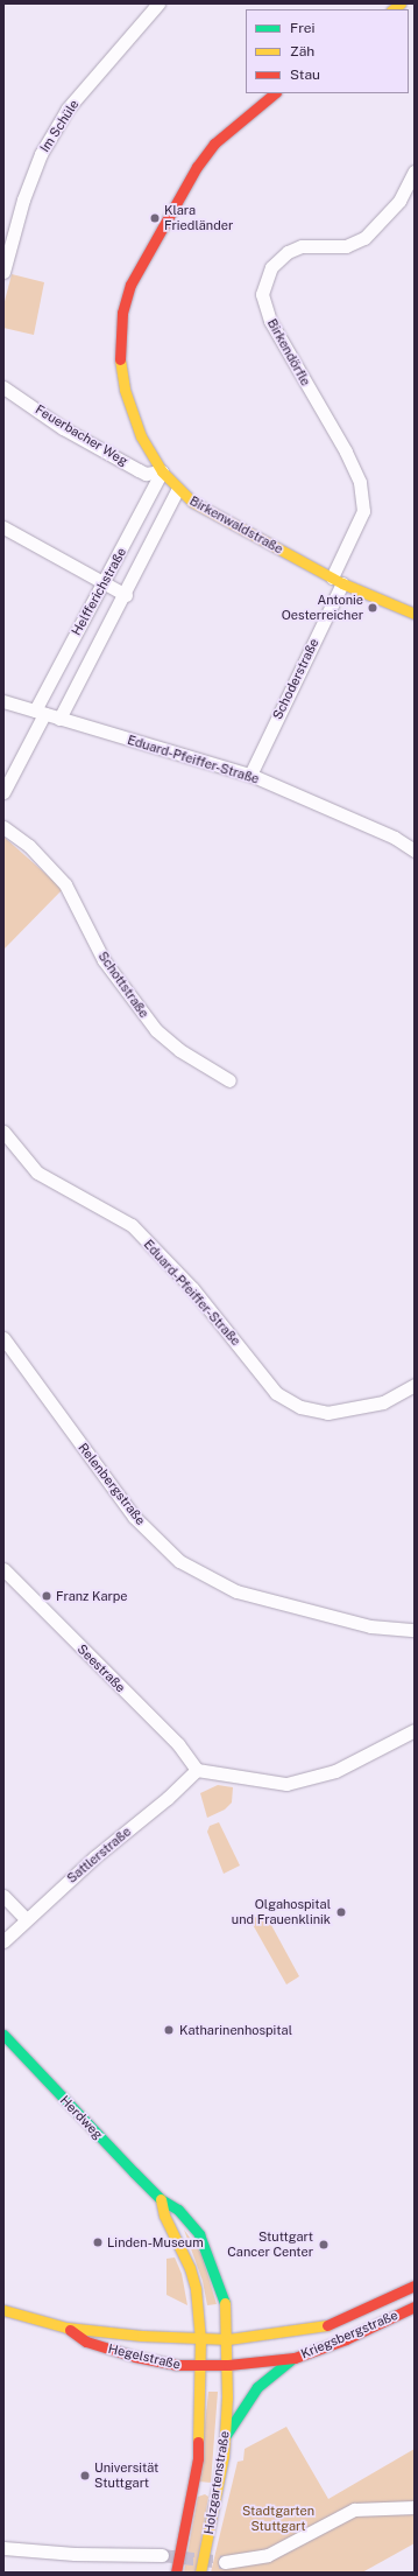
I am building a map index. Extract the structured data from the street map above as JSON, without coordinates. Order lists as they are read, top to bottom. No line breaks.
{"streets":{"street":["Im Schüle","Birkendörfle","Feuerbacher Weg","Birkenwaldstraße","Helfferichstraße","Schoderstraße","Eduard-Pfeiffer-Straße","Schottstraße","Relenbergstraße","Seestraße","Sattlerstraße","Herdweg","Kriegsbergstraße","Hegelstraße","Holzgartenstraße"]},"crossings":[["Birkendörfle","Birkenwaldstraße"],["Birkendörfle","Schoderstraße"],["Feuerbacher Weg","Birkenwaldstraße"],["Feuerbacher Weg","Helfferichstraße"],["Birkenwaldstraße","Helfferichstraße"],["Birkenwaldstraße","Schoderstraße"],["Helfferichstraße","Eduard-Pfeiffer-Straße"],["Schoderstraße","Eduard-Pfeiffer-Straße"],["Seestraße","Sattlerstraße"],["Herdweg","Kriegsbergstraße"],["Herdweg","Hegelstraße"],["Herdweg","Holzgartenstraße"],["Kriegsbergstraße","Hegelstraße"],["Kriegsbergstraße","Holzgartenstraße"],["Hegelstraße","Holzgartenstraße"]],"parks":["Stadtgarten Stuttgart"],"places":["Klara Friedländer","Antonie Oesterreicher","Franz Karpe","Olgahospital und Frauenklinik","Katharinenhospital","Linden-Museum","Stuttgart Cancer Center","Universität Stuttgart"],"legend":["Frei","Zäh","Stau"]}
